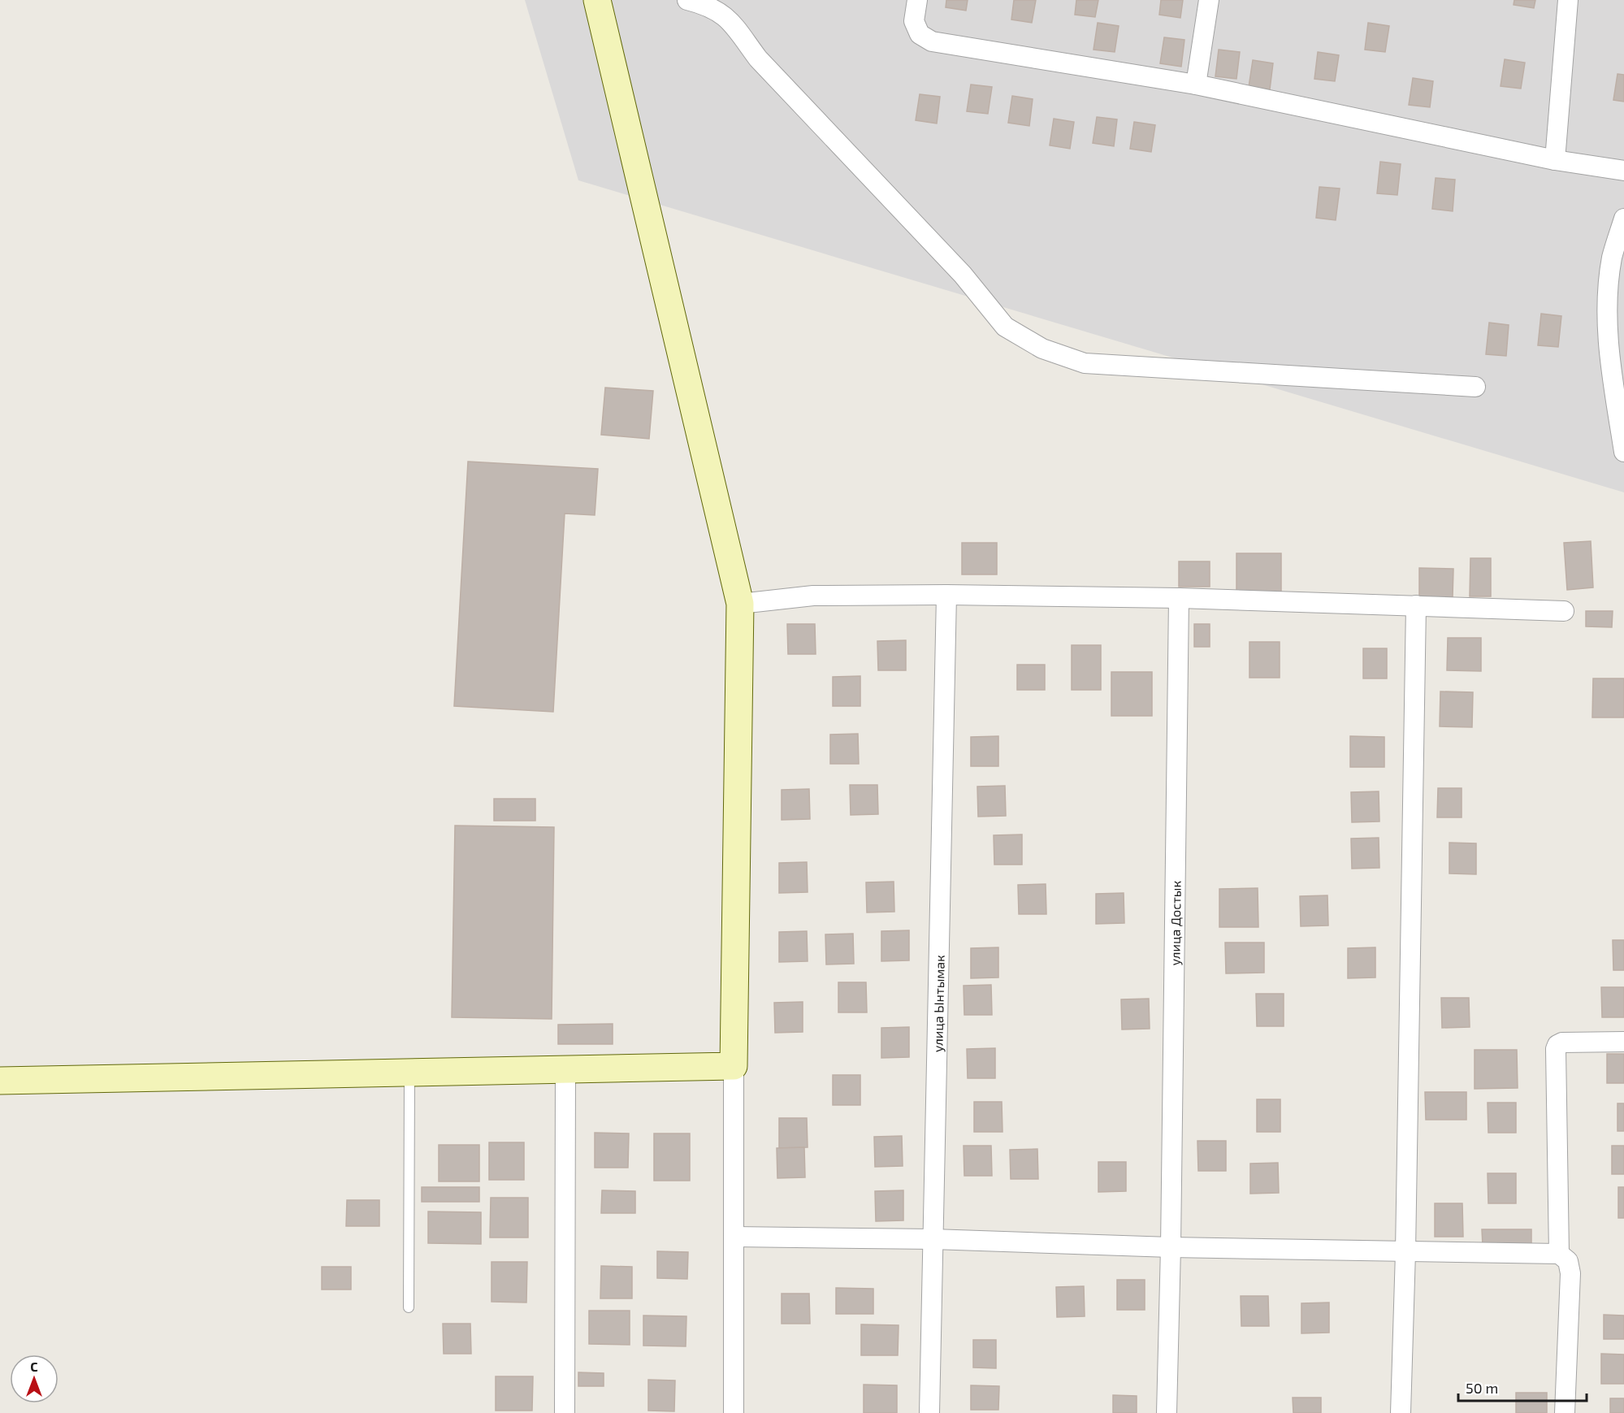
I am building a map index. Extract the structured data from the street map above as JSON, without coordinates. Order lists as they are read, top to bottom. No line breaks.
{"streets":{"street":["улица Достык","улица Ынтымак"]},"scale_bar":"50 m","north":"top"}
